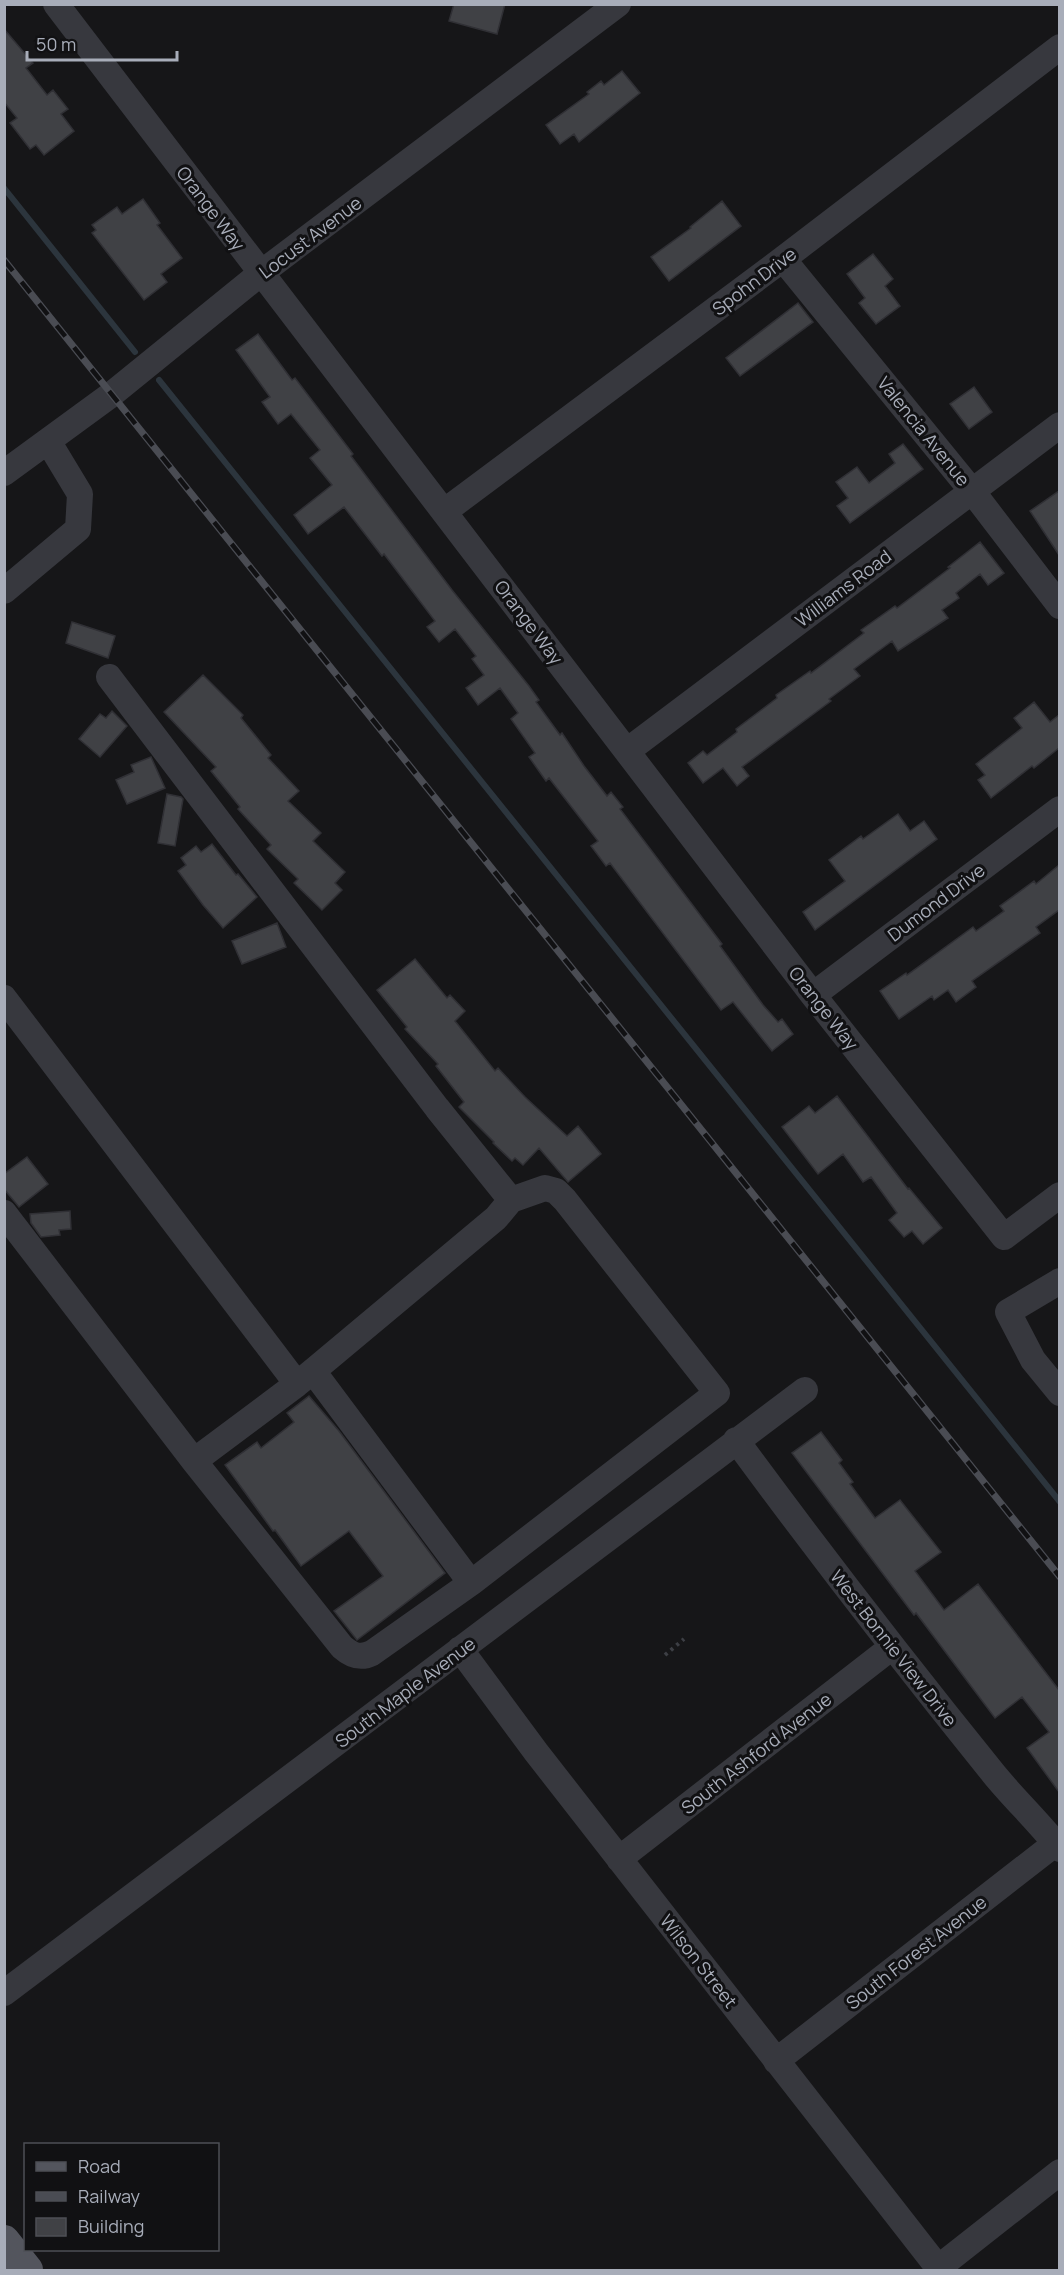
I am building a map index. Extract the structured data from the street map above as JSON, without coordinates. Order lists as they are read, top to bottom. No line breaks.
{"streets":{"street":["Orange Way","Locust Avenue","Spohn Drive","Valencia Avenue","Williams Road","Dumond Drive","West Bonnie View Drive","South Maple Avenue","South Ashford Avenue","South Forest Avenue","Wilson Street"]},"crossings":[["Orange Way","Locust Avenue"],["Orange Way","Spohn Drive"],["Orange Way","Williams Road"],["Orange Way","Dumond Drive"],["Spohn Drive","Valencia Avenue"],["Valencia Avenue","Williams Road"],["West Bonnie View Drive","South Maple Avenue"],["West Bonnie View Drive","South Ashford Avenue"],["West Bonnie View Drive","South Forest Avenue"],["South Maple Avenue","Wilson Street"],["South Ashford Avenue","Wilson Street"],["South Forest Avenue","Wilson Street"]],"legend":["Road","Railway","Building"],"scale_bar":"50 m"}
